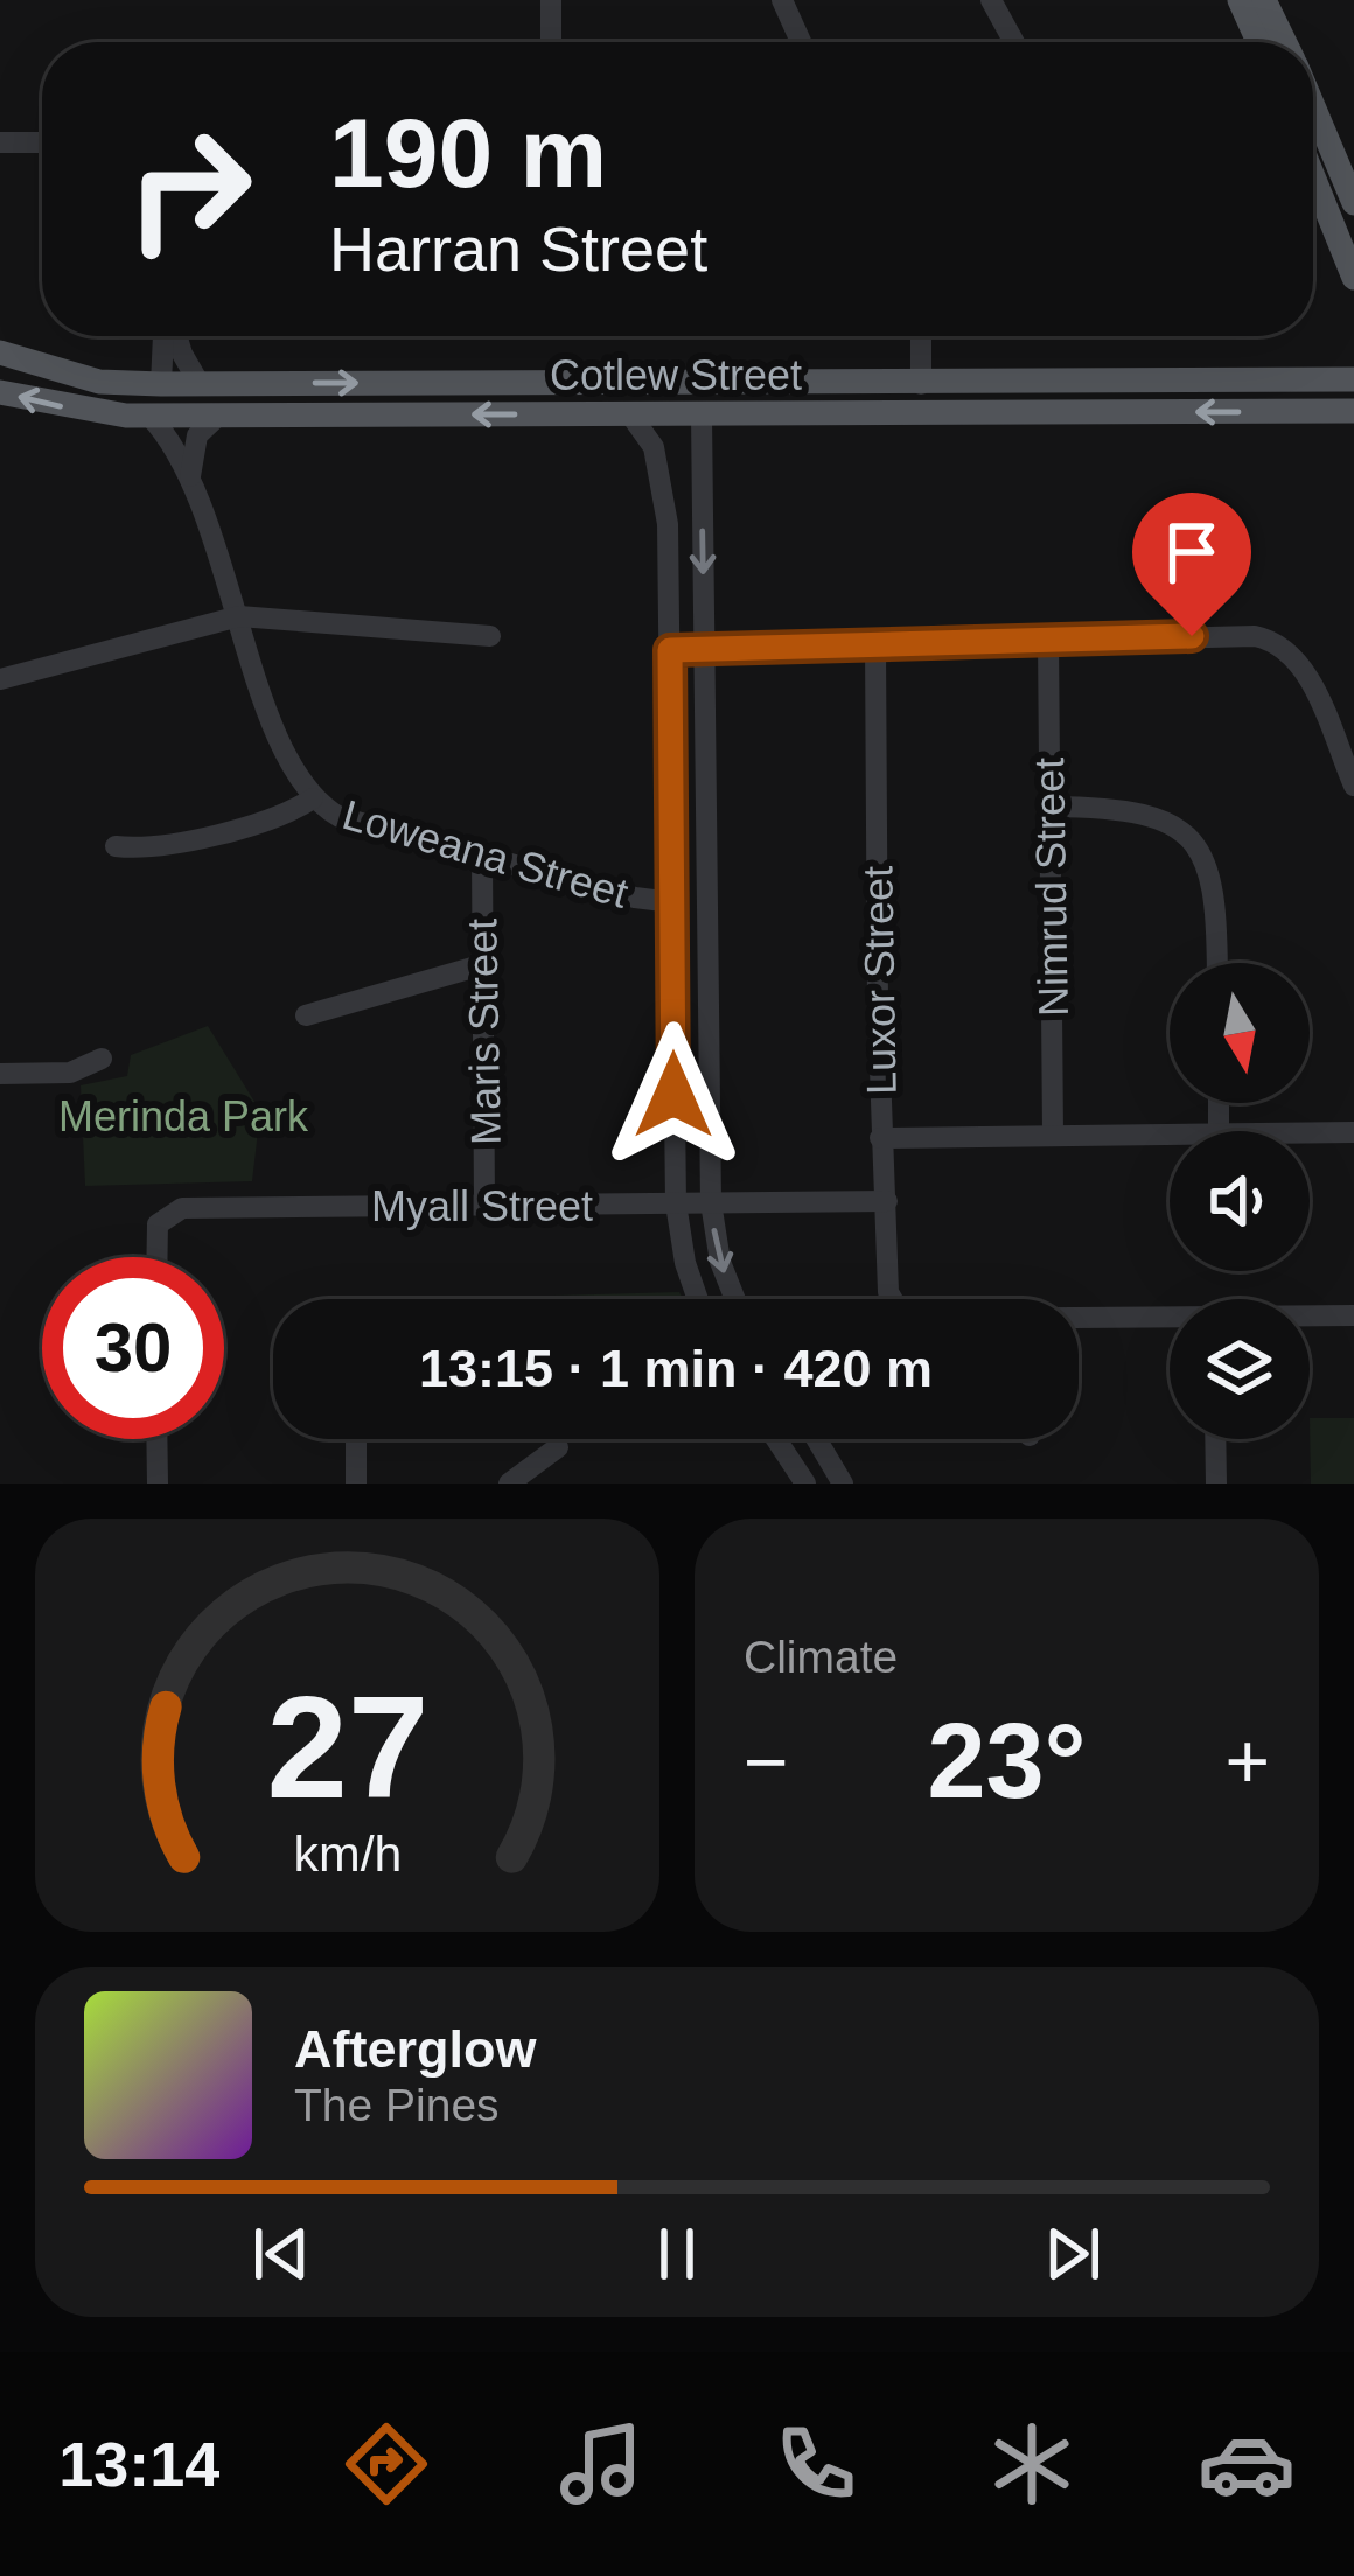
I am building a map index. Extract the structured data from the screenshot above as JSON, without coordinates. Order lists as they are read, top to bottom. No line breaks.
{"streets":{"main road":["Cotlew Street"],"street":["Loweana Street","Nimrud Street","Luxor Street","Maris Street","Myall Street"]},"crossings":[["Cotlew Street","Loweana Street"],["Loweana Street","Maris Street"],["Luxor Street","Myall Street"],["Maris Street","Myall Street"]],"parks":["Merinda Park"],"north":"bottom","page":{"turn":["190 m","Harran Street"],"limit":"30","trip":"13:15 · 1 min · 420 m","tile":"Climate","heat":["−","23°","+"],"song":["Afterglow","The Pines"],"tabs":"13:14","gauge":["27","km/h"]}}
